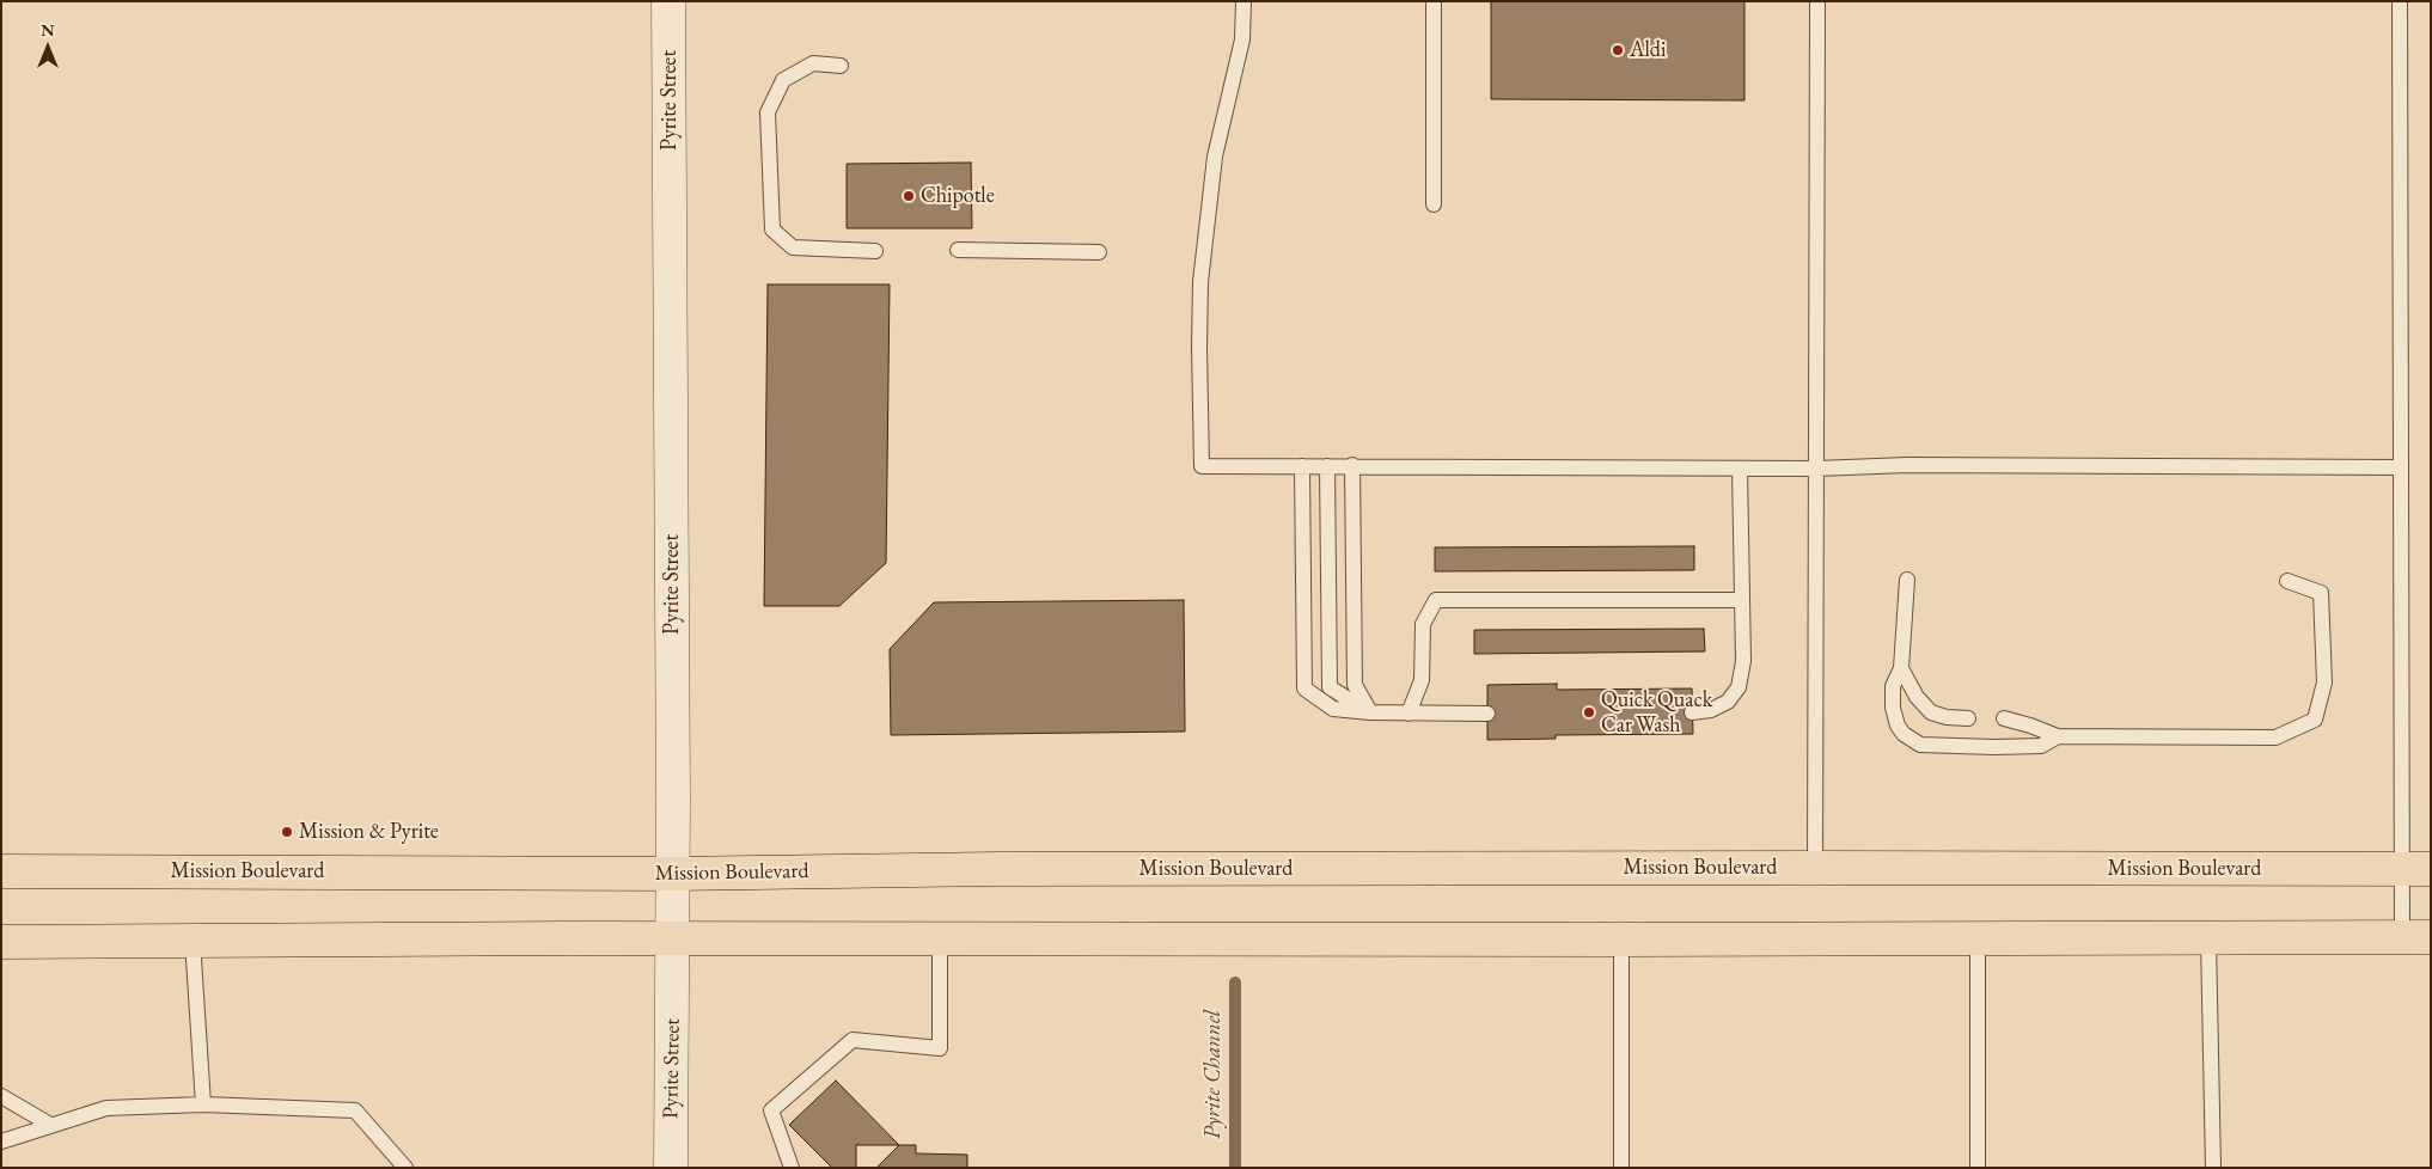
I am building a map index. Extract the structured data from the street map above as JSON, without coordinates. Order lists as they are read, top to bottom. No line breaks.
{"streets":{"main road":["Mission Boulevard"],"street":["Pyrite Street"]},"crossings":[["Pyrite Street","Mission Boulevard"]],"water":["Pyrite Channel"],"places":["Aldi","Chipotle","Quick Quack Car Wash","Mission & Pyrite"],"north":"top"}
